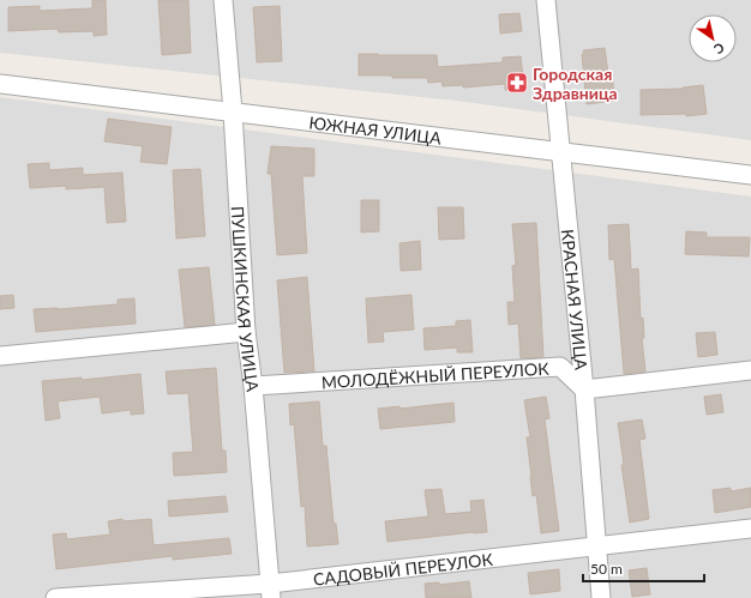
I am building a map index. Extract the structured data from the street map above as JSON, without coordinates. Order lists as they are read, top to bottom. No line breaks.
{"streets":{"street":["ЮЖНАЯ УЛИЦА","КРАСНАЯ УЛИЦА","ПУШКИНСКАЯ УЛИЦА","МОЛОДЁЖНЫЙ ПЕРЕУЛОК","САДОВЫЙ ПЕРЕУЛОК"]},"crossings":[["ЮЖНАЯ УЛИЦА","КРАСНАЯ УЛИЦА"],["ЮЖНАЯ УЛИЦА","ПУШКИНСКАЯ УЛИЦА"],["КРАСНАЯ УЛИЦА","МОЛОДЁЖНЫЙ ПЕРЕУЛОК"],["КРАСНАЯ УЛИЦА","САДОВЫЙ ПЕРЕУЛОК"],["ПУШКИНСКАЯ УЛИЦА","МОЛОДЁЖНЫЙ ПЕРЕУЛОК"],["ПУШКИНСКАЯ УЛИЦА","САДОВЫЙ ПЕРЕУЛОК"]],"places":{"pharmacy":["Городская Здравница"]},"scale_bar":"50 m","north":"bottom right"}
